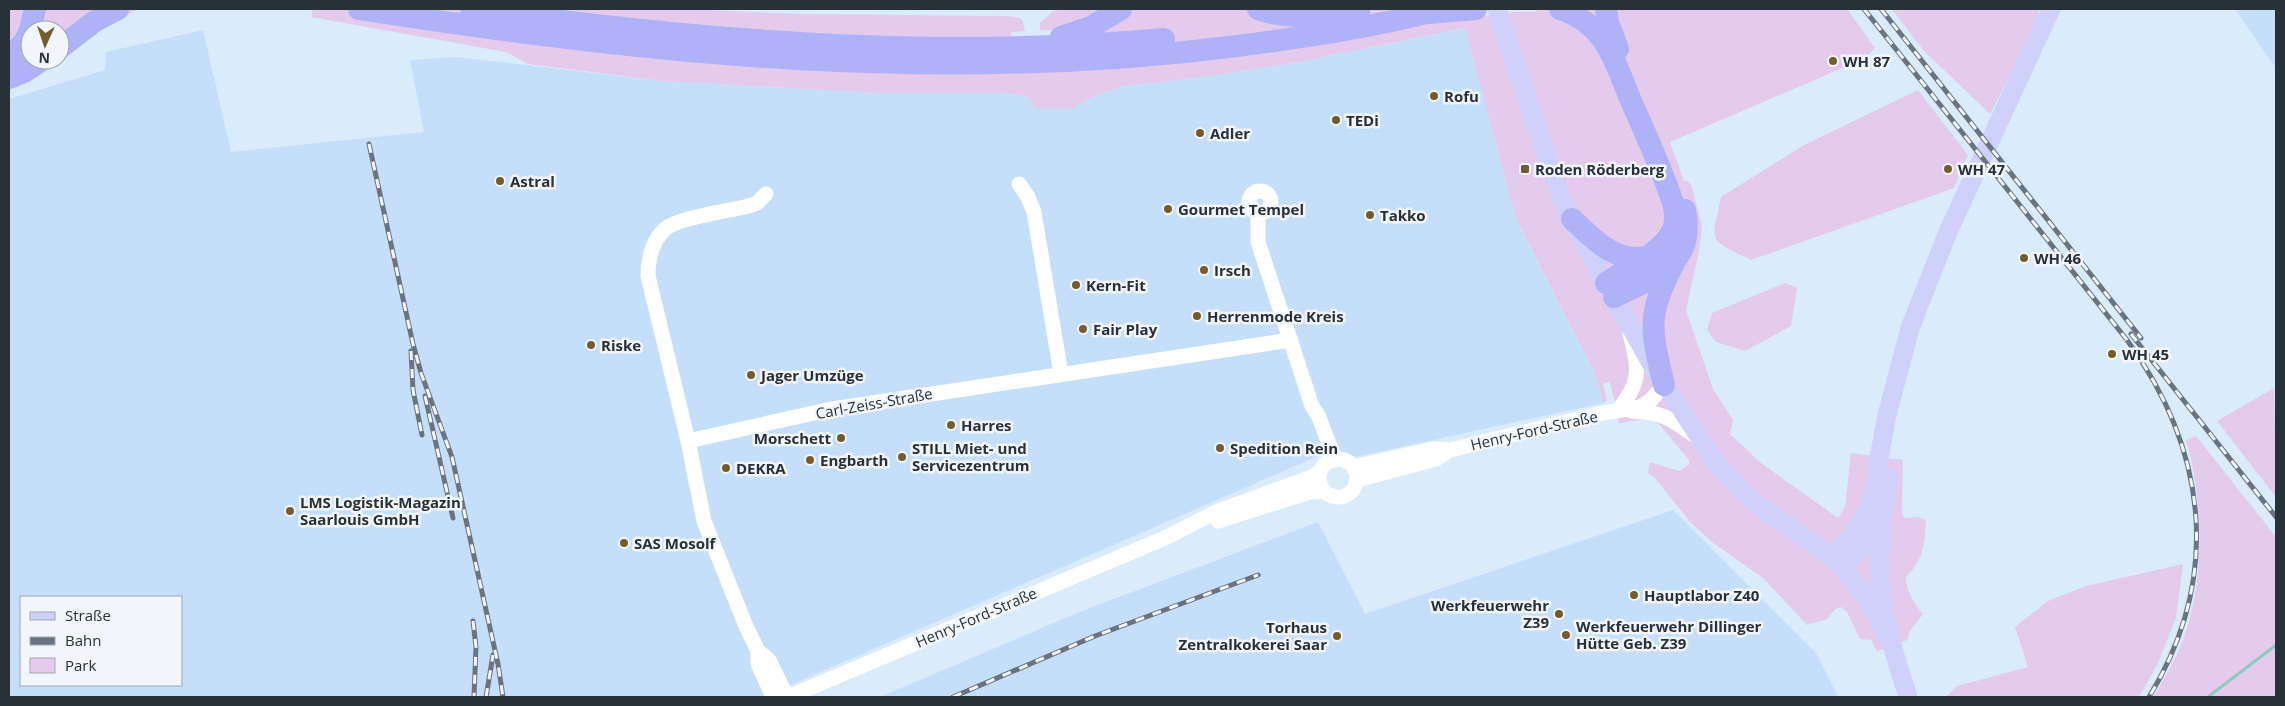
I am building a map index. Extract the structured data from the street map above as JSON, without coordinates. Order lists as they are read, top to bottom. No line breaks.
{"streets":{"street":["Carl-Zeiss-Straße","Henry-Ford-Straße"]},"places":{"other":["WH 87","Rofu","TEDi","Adler","WH 47","Astral","Gourmet Tempel","Takko","WH 46","Irsch","Kern-Fit","Herrenmode Kreis","Fair Play","Riske","WH 45","Jager Umzüge","Harres","Morschett","Spedition Rein","STILL Miet- und Servicezentrum","Engbarth","DEKRA","LMS Logistik-Magazin Saarlouis GmbH","SAS Mosolf","Hauptlabor Z40","Werkfeuerwehr Z39","Werkfeuerwehr Dillinger Hütte Geb. Z39","Torhaus Zentralkokerei Saar"],"transit":["Roden Röderberg"]},"legend":["Straße","Bahn","Park"],"north":"bottom"}
